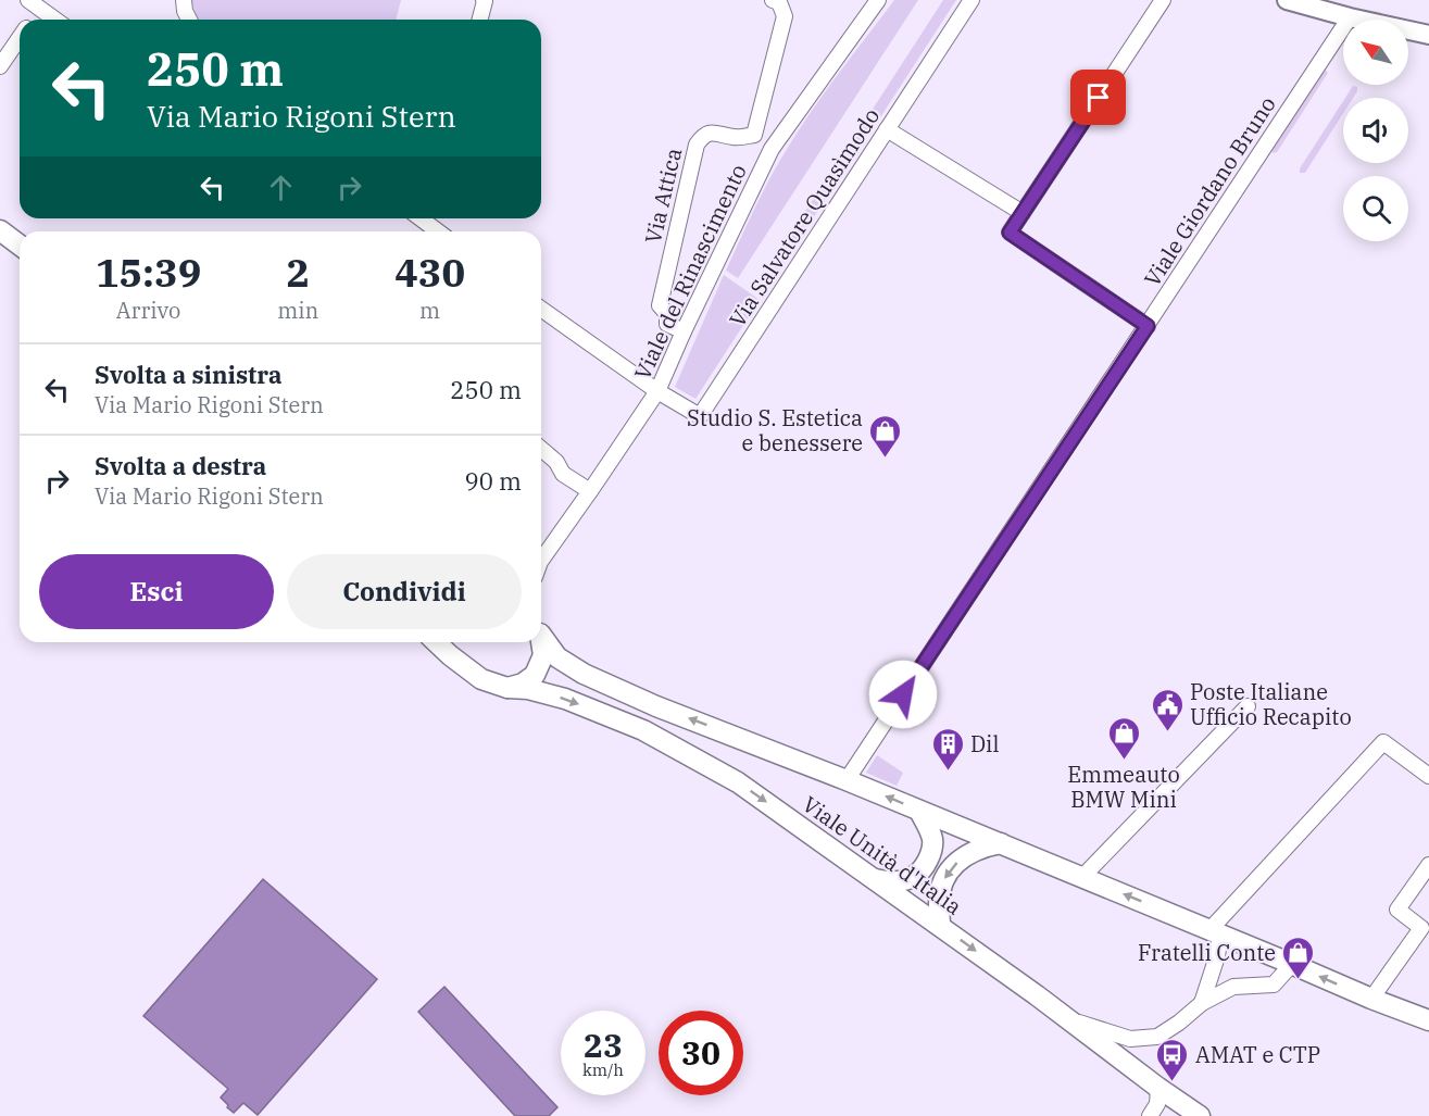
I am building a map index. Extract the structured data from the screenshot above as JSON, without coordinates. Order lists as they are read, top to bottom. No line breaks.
{"streets":{"main road":["Viale Unità d'Italia"],"street":["Viale Giordano Bruno","Via Attica","Via Salvatore Quasìmodo","Viale del Rinascimento"]},"crossings":[["Viale Giordano Bruno","Viale Unità d'Italia"],["Via Attica","Viale del Rinascimento"]],"places":{"shop":["Studio S. Estetica e benessere","Emmeauto BMW Mini","Fratelli Conte"],"public building":["Poste Italiane Ufficio Recapito"],"building":["Dil"],"bus stop":["AMAT e CTP"]},"north":"top left","page":{"turn":["250 m","Via Mario Rigoni Stern"],"eta":["15:39","Arrivo","2","min","430","m"],"list":[{"name":"Svolta a sinistra","note":"Via Mario Rigoni Stern","value":"250 m"},{"name":"Svolta a destra","note":"Via Mario Rigoni Stern","value":"90 m"}],"buttons":["Esci","Condividi"],"speed":"23 km/h","limit":"30"}}
